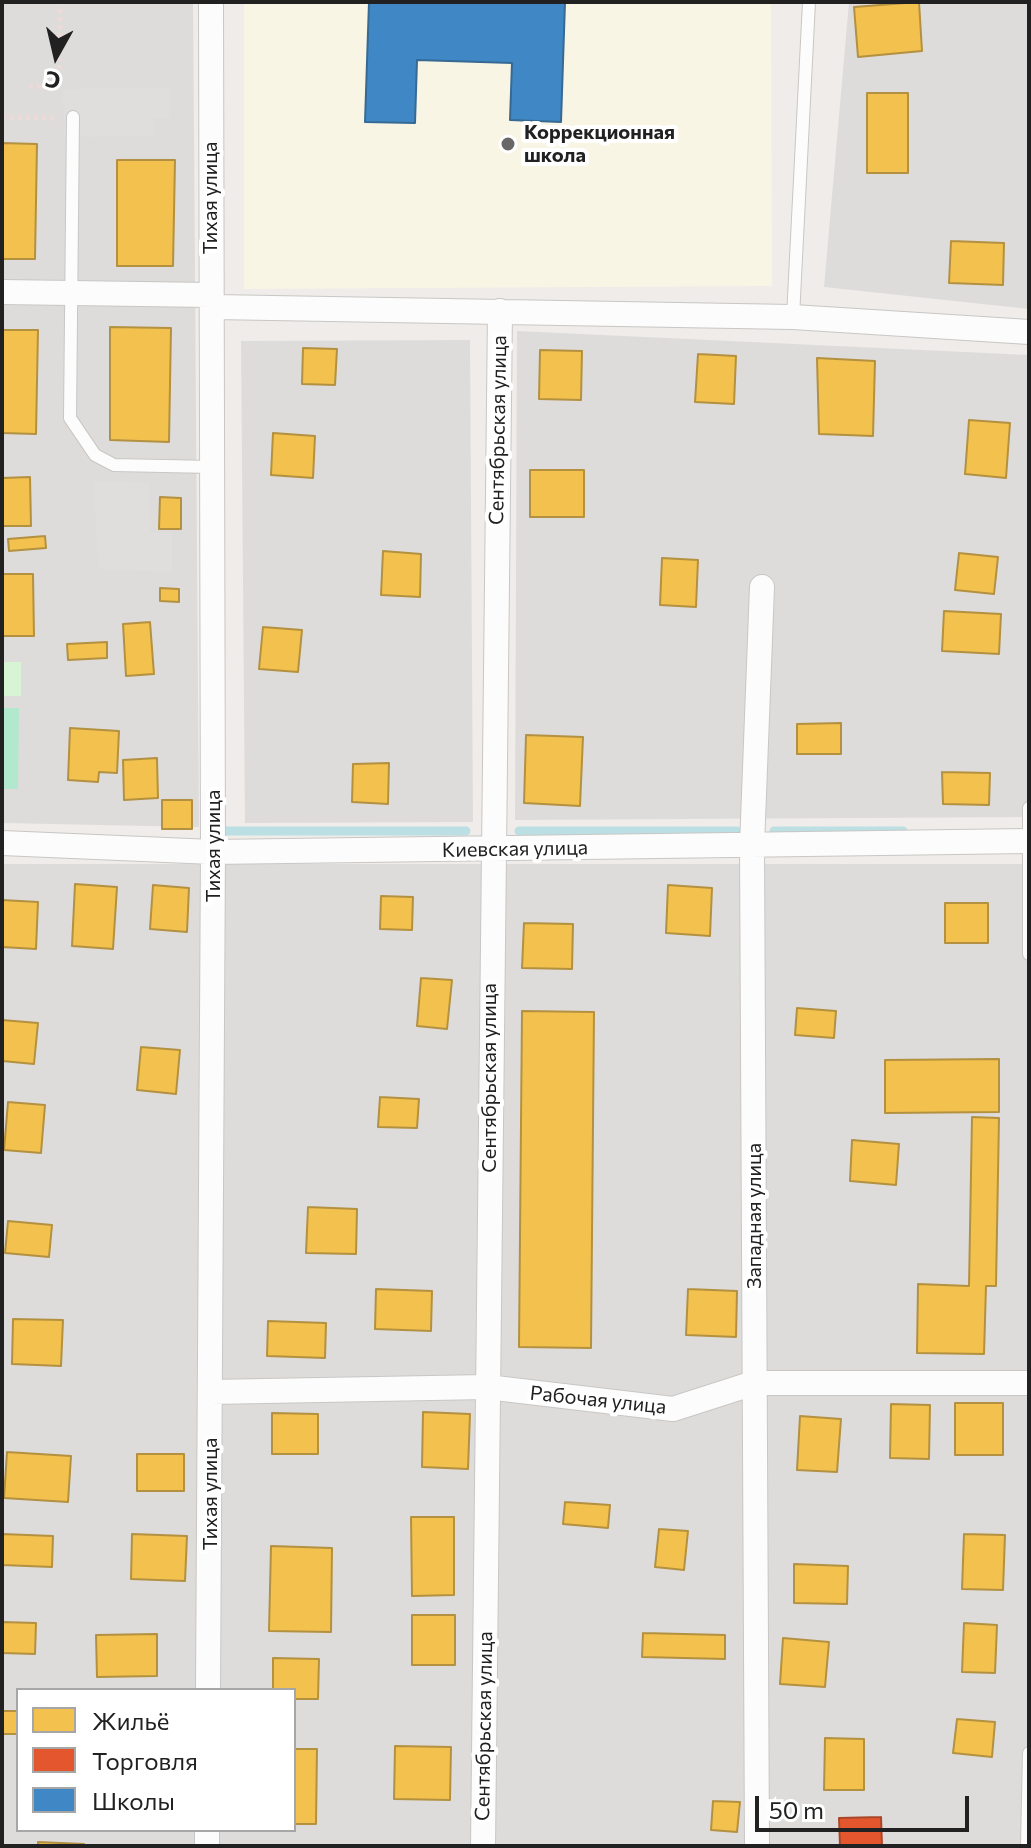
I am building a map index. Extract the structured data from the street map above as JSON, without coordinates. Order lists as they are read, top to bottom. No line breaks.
{"streets":{"street":["Тихая улица","Сентябрьская улица","Киевская улица","Западная улица","Рабочая улица"]},"crossings":[["Тихая улица","Киевская улица"],["Тихая улица","Рабочая улица"],["Сентябрьская улица","Киевская улица"],["Сентябрьская улица","Рабочая улица"],["Киевская улица","Западная улица"],["Западная улица","Рабочая улица"]],"places":["Коррекционная школа"],"legend":["Жильё","Торговля","Школы"],"scale_bar":"50 m","north":"bottom"}
